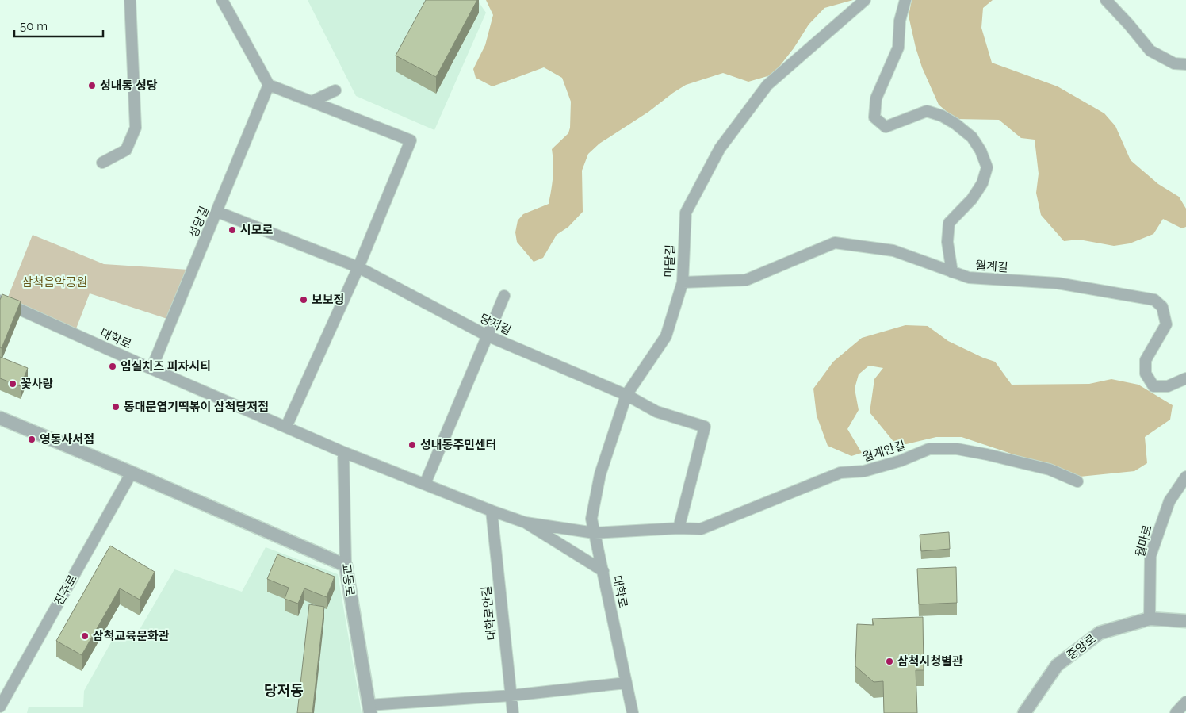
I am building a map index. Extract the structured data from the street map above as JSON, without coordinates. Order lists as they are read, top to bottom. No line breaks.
{"streets":{"street":["성당길","마달길","월계길","당저길","대학로","월계안길","월마로","교동로","진주로","대학로안길","중앙로"]},"crossings":[["성당길","당저길"],["성당길","대학로"],["마달길","월계길"],["마달길","당저길"],["마달길","대학로"],["마달길","월계안길"],["대학로","월계안길"],["대학로","교동로"],["대학로","대학로안길"],["월마로","중앙로"],["교동로","대학로안길"]],"districts":["당저동"],"parks":["삼척음악공원"],"places":["성내동 성당","시모로","보보정","임실치즈 피자시티","꽃사랑","동대문엽기떡볶이 삼척당저점","영동사서점","성내동주민센터","삼척교육문화관","삼척시청별관"],"scale_bar":"50 m"}
